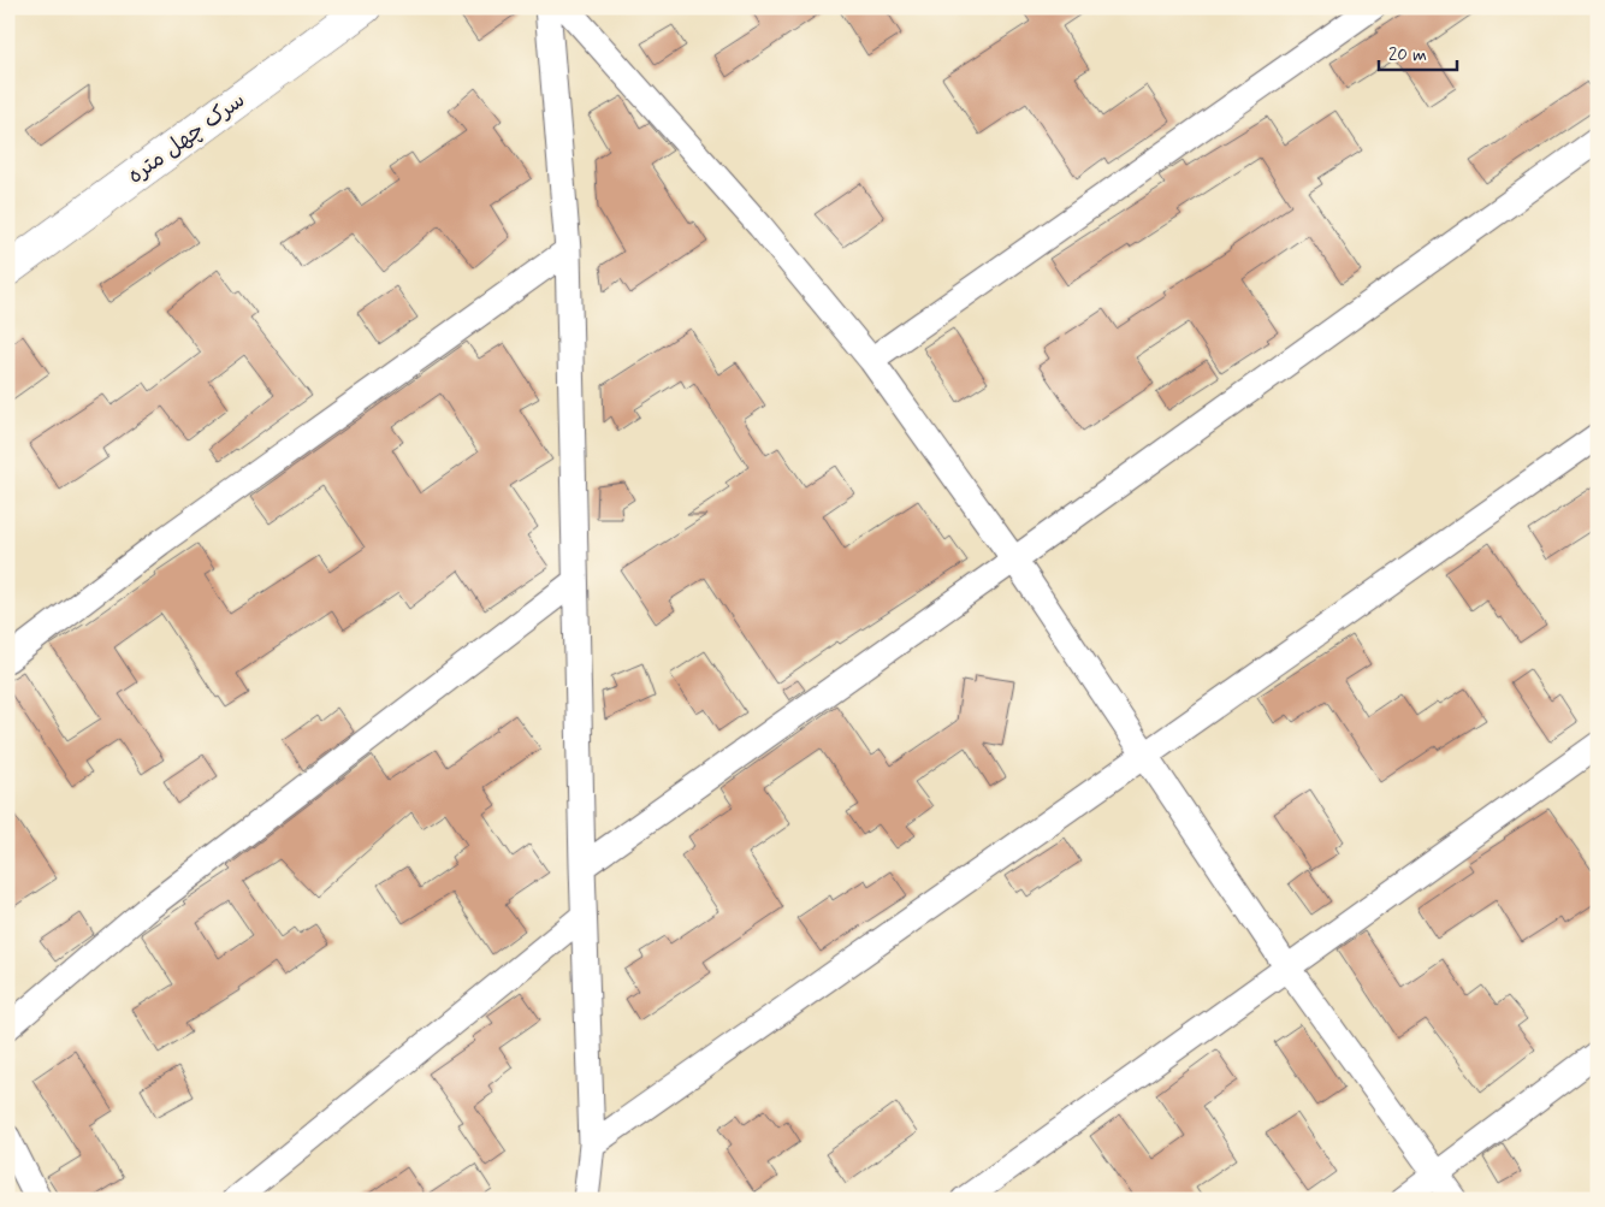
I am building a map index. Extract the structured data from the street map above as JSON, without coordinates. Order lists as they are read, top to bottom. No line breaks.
{"streets":{"street":["سرک چهل متره"]},"scale_bar":"20 m"}
